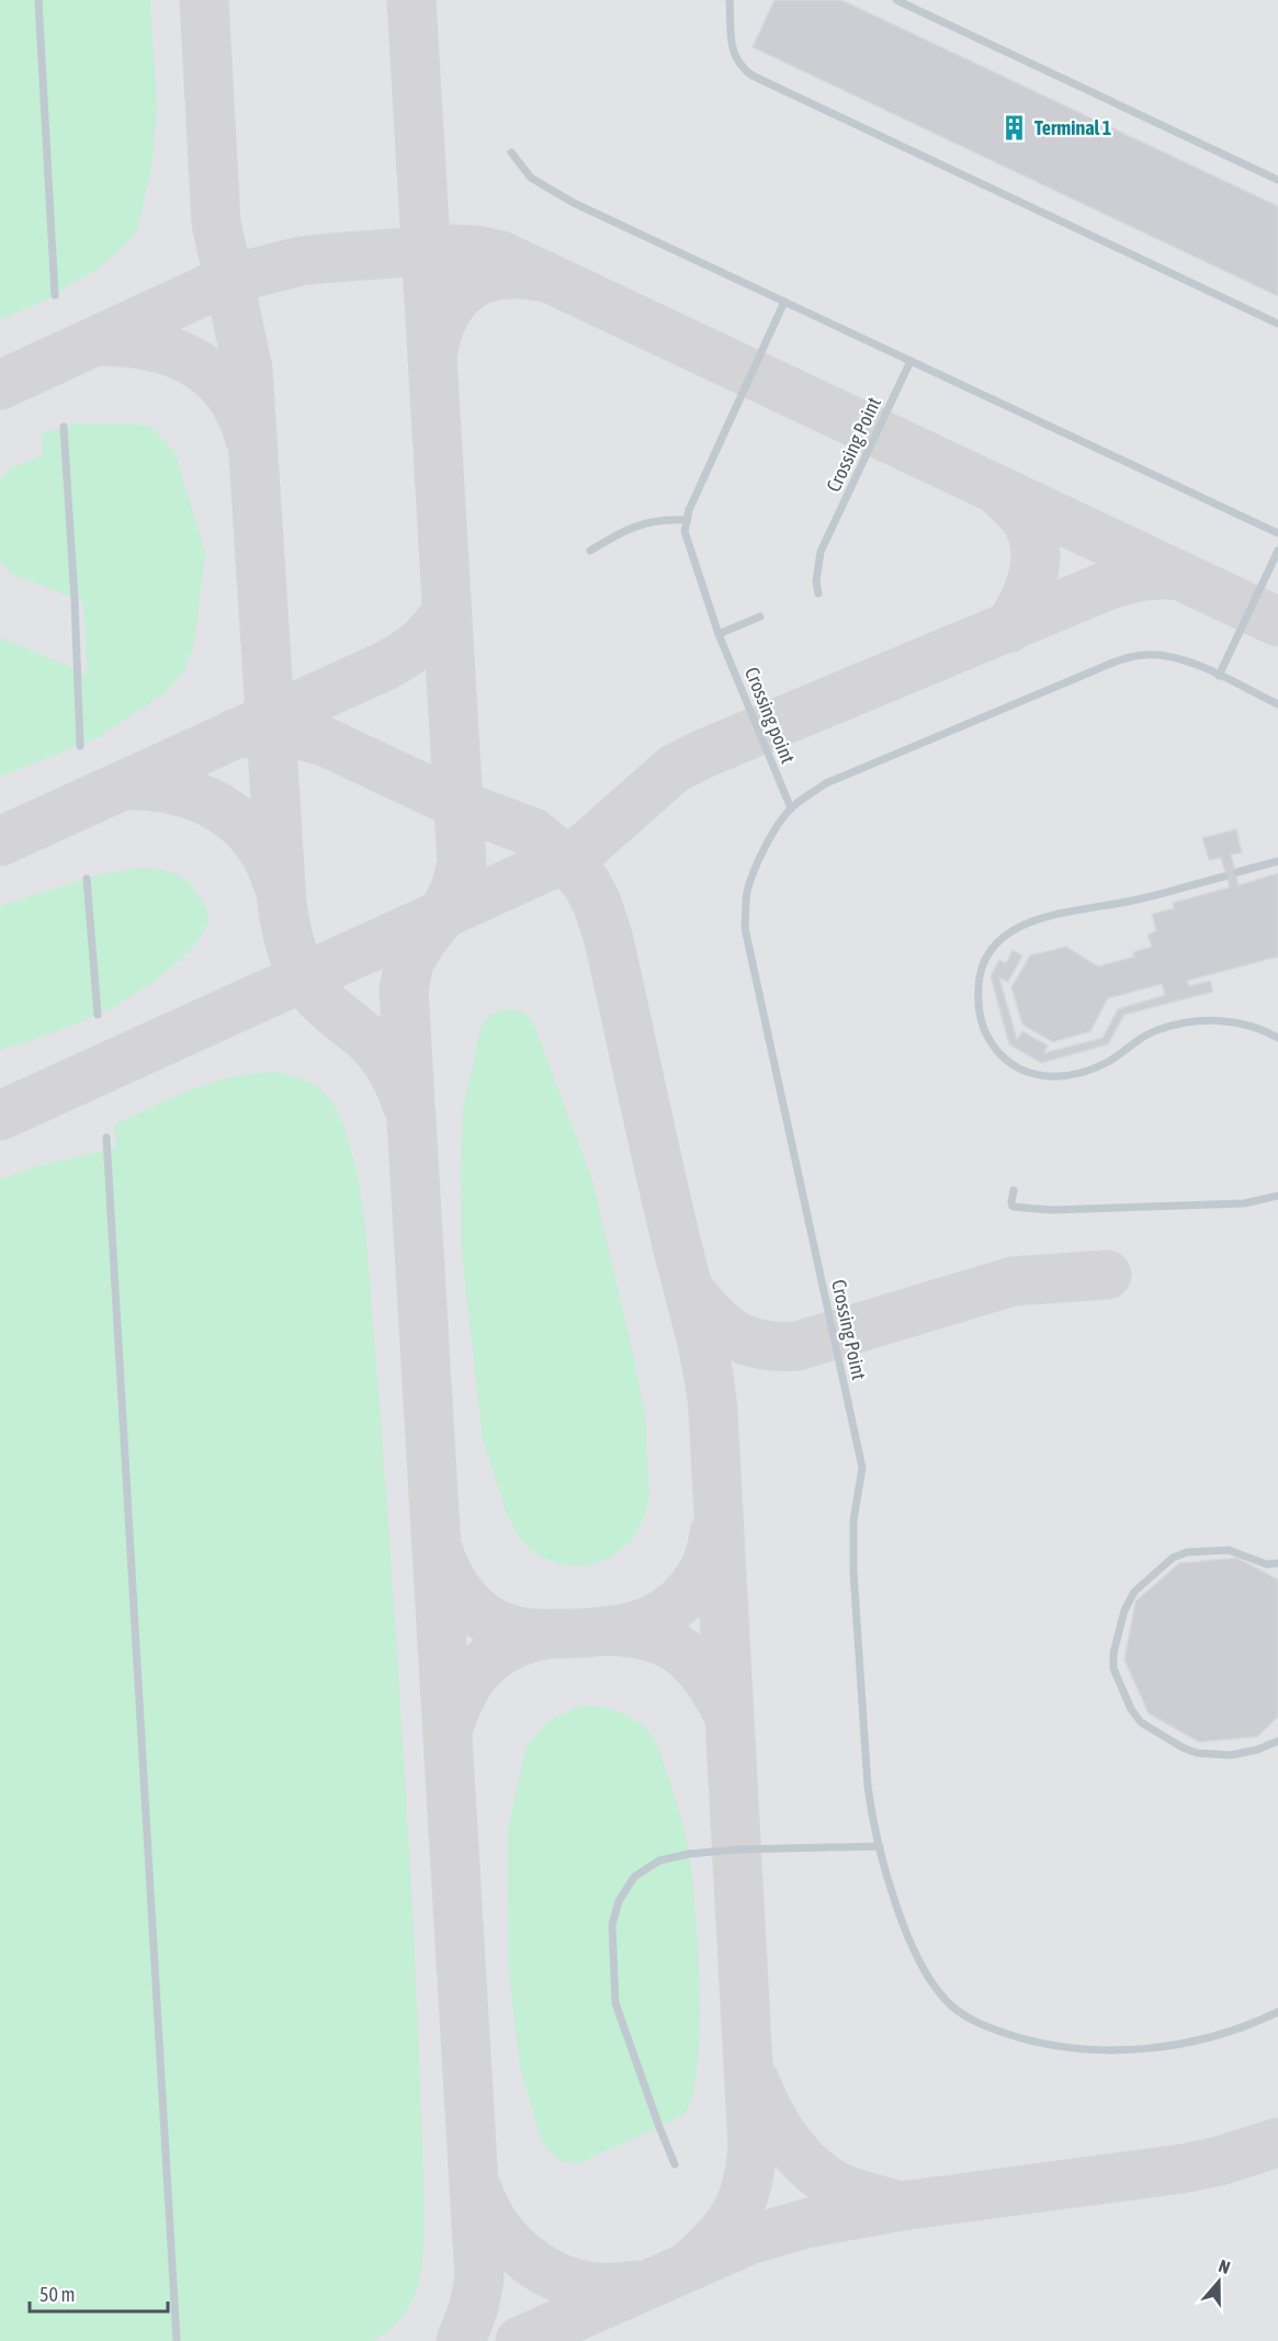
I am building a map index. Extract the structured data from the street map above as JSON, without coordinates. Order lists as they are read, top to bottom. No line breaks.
{"streets":{"lane":["Crossing Point","Crossing point"]},"crossings":[["Crossing Point","Crossing point"]],"places":{"building":["Terminal 1"]},"scale_bar":"50 m","north":"top"}
